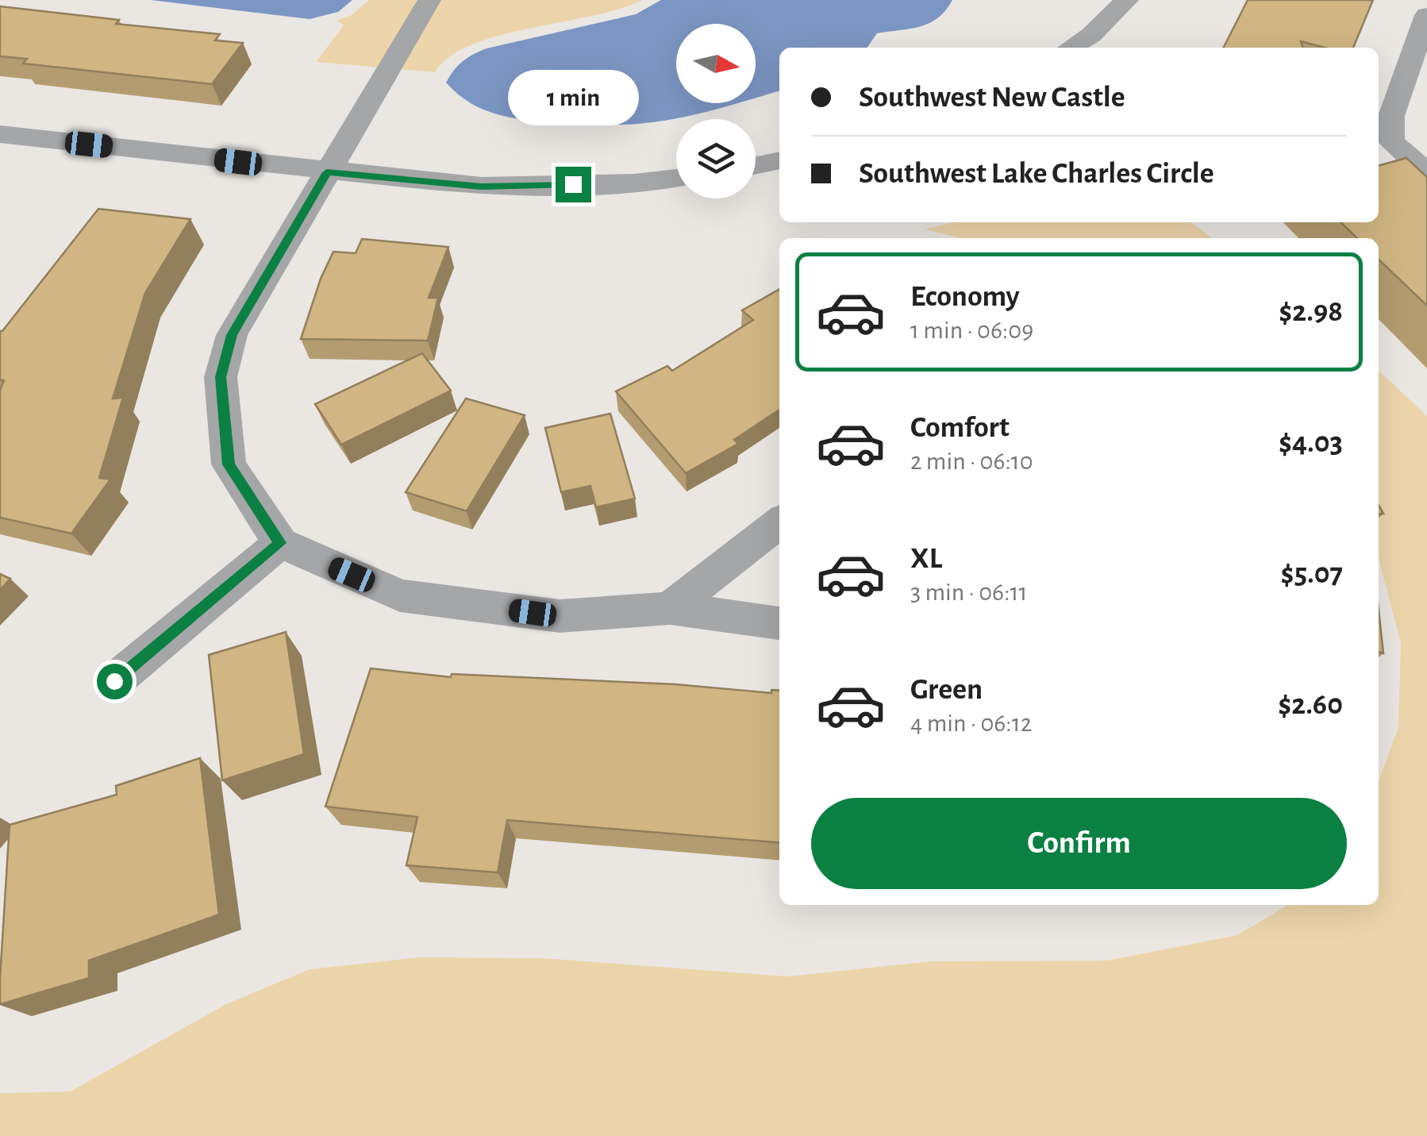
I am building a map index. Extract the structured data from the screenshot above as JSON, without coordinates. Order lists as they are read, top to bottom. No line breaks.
{"north":"right","page":{"banner":["Southwest New Castle","Southwest Lake Charles Circle"],"bubble":"1 min","list":[{"name":"Economy","note":"1 min · 06:09","value":"$2.98"},{"name":"Comfort","note":"2 min · 06:10","value":"$4.03"},{"name":"XL","note":"3 min · 06:11","value":"$5.07"},{"name":"Green","note":"4 min · 06:12","value":"$2.60"}],"buttons":"Confirm"}}
